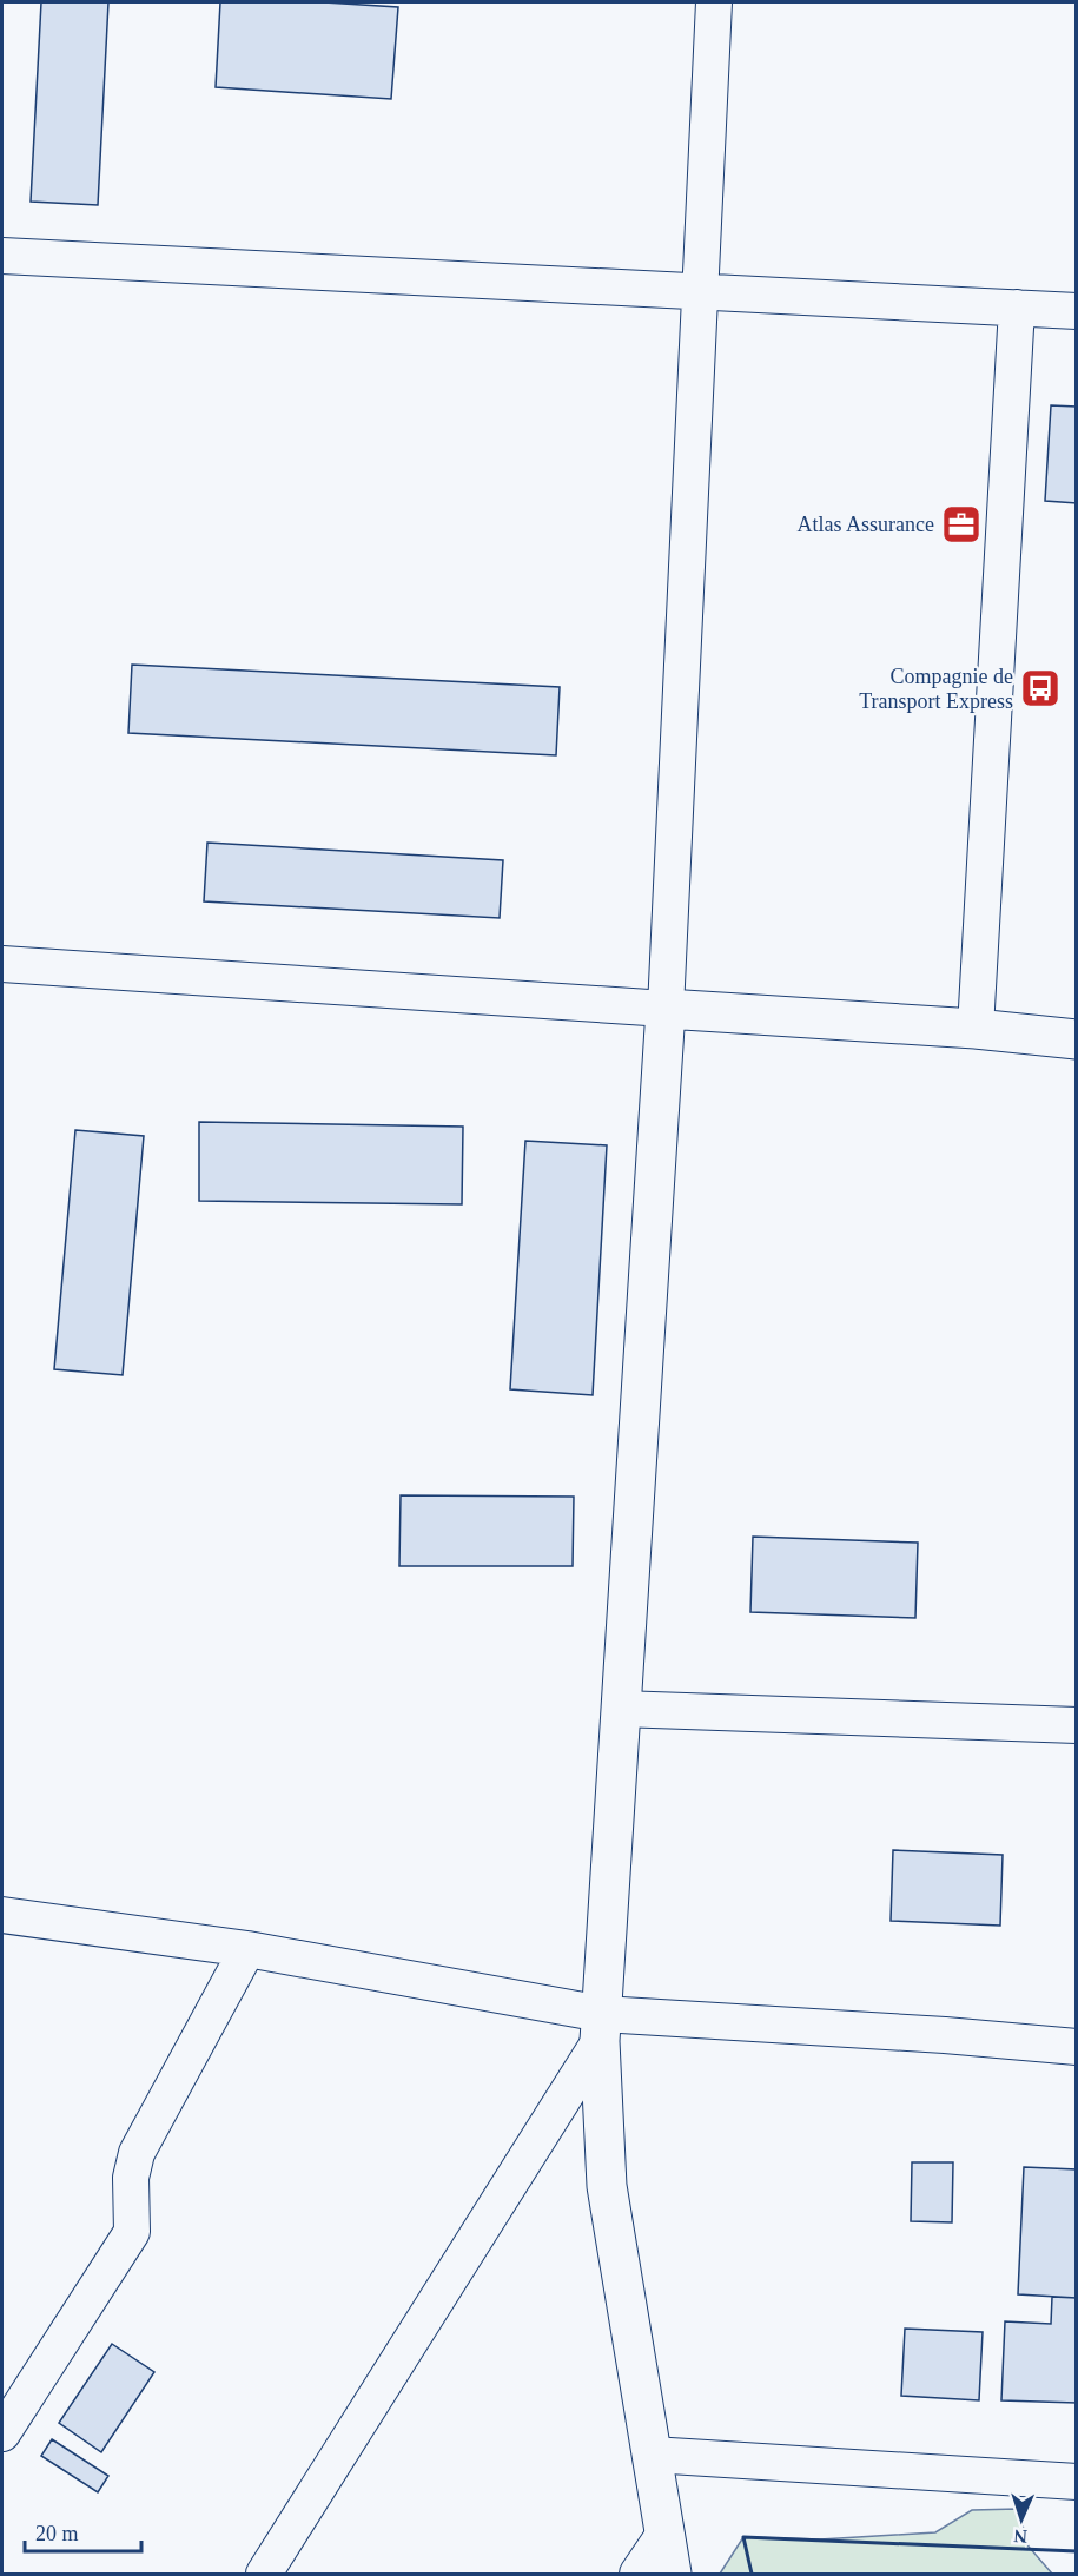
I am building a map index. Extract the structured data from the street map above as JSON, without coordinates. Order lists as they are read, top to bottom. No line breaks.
{"places":{"office":["Atlas Assurance"],"bus stop":["Compagnie de Transport Express"]},"scale_bar":"20 m","north":"bottom"}
